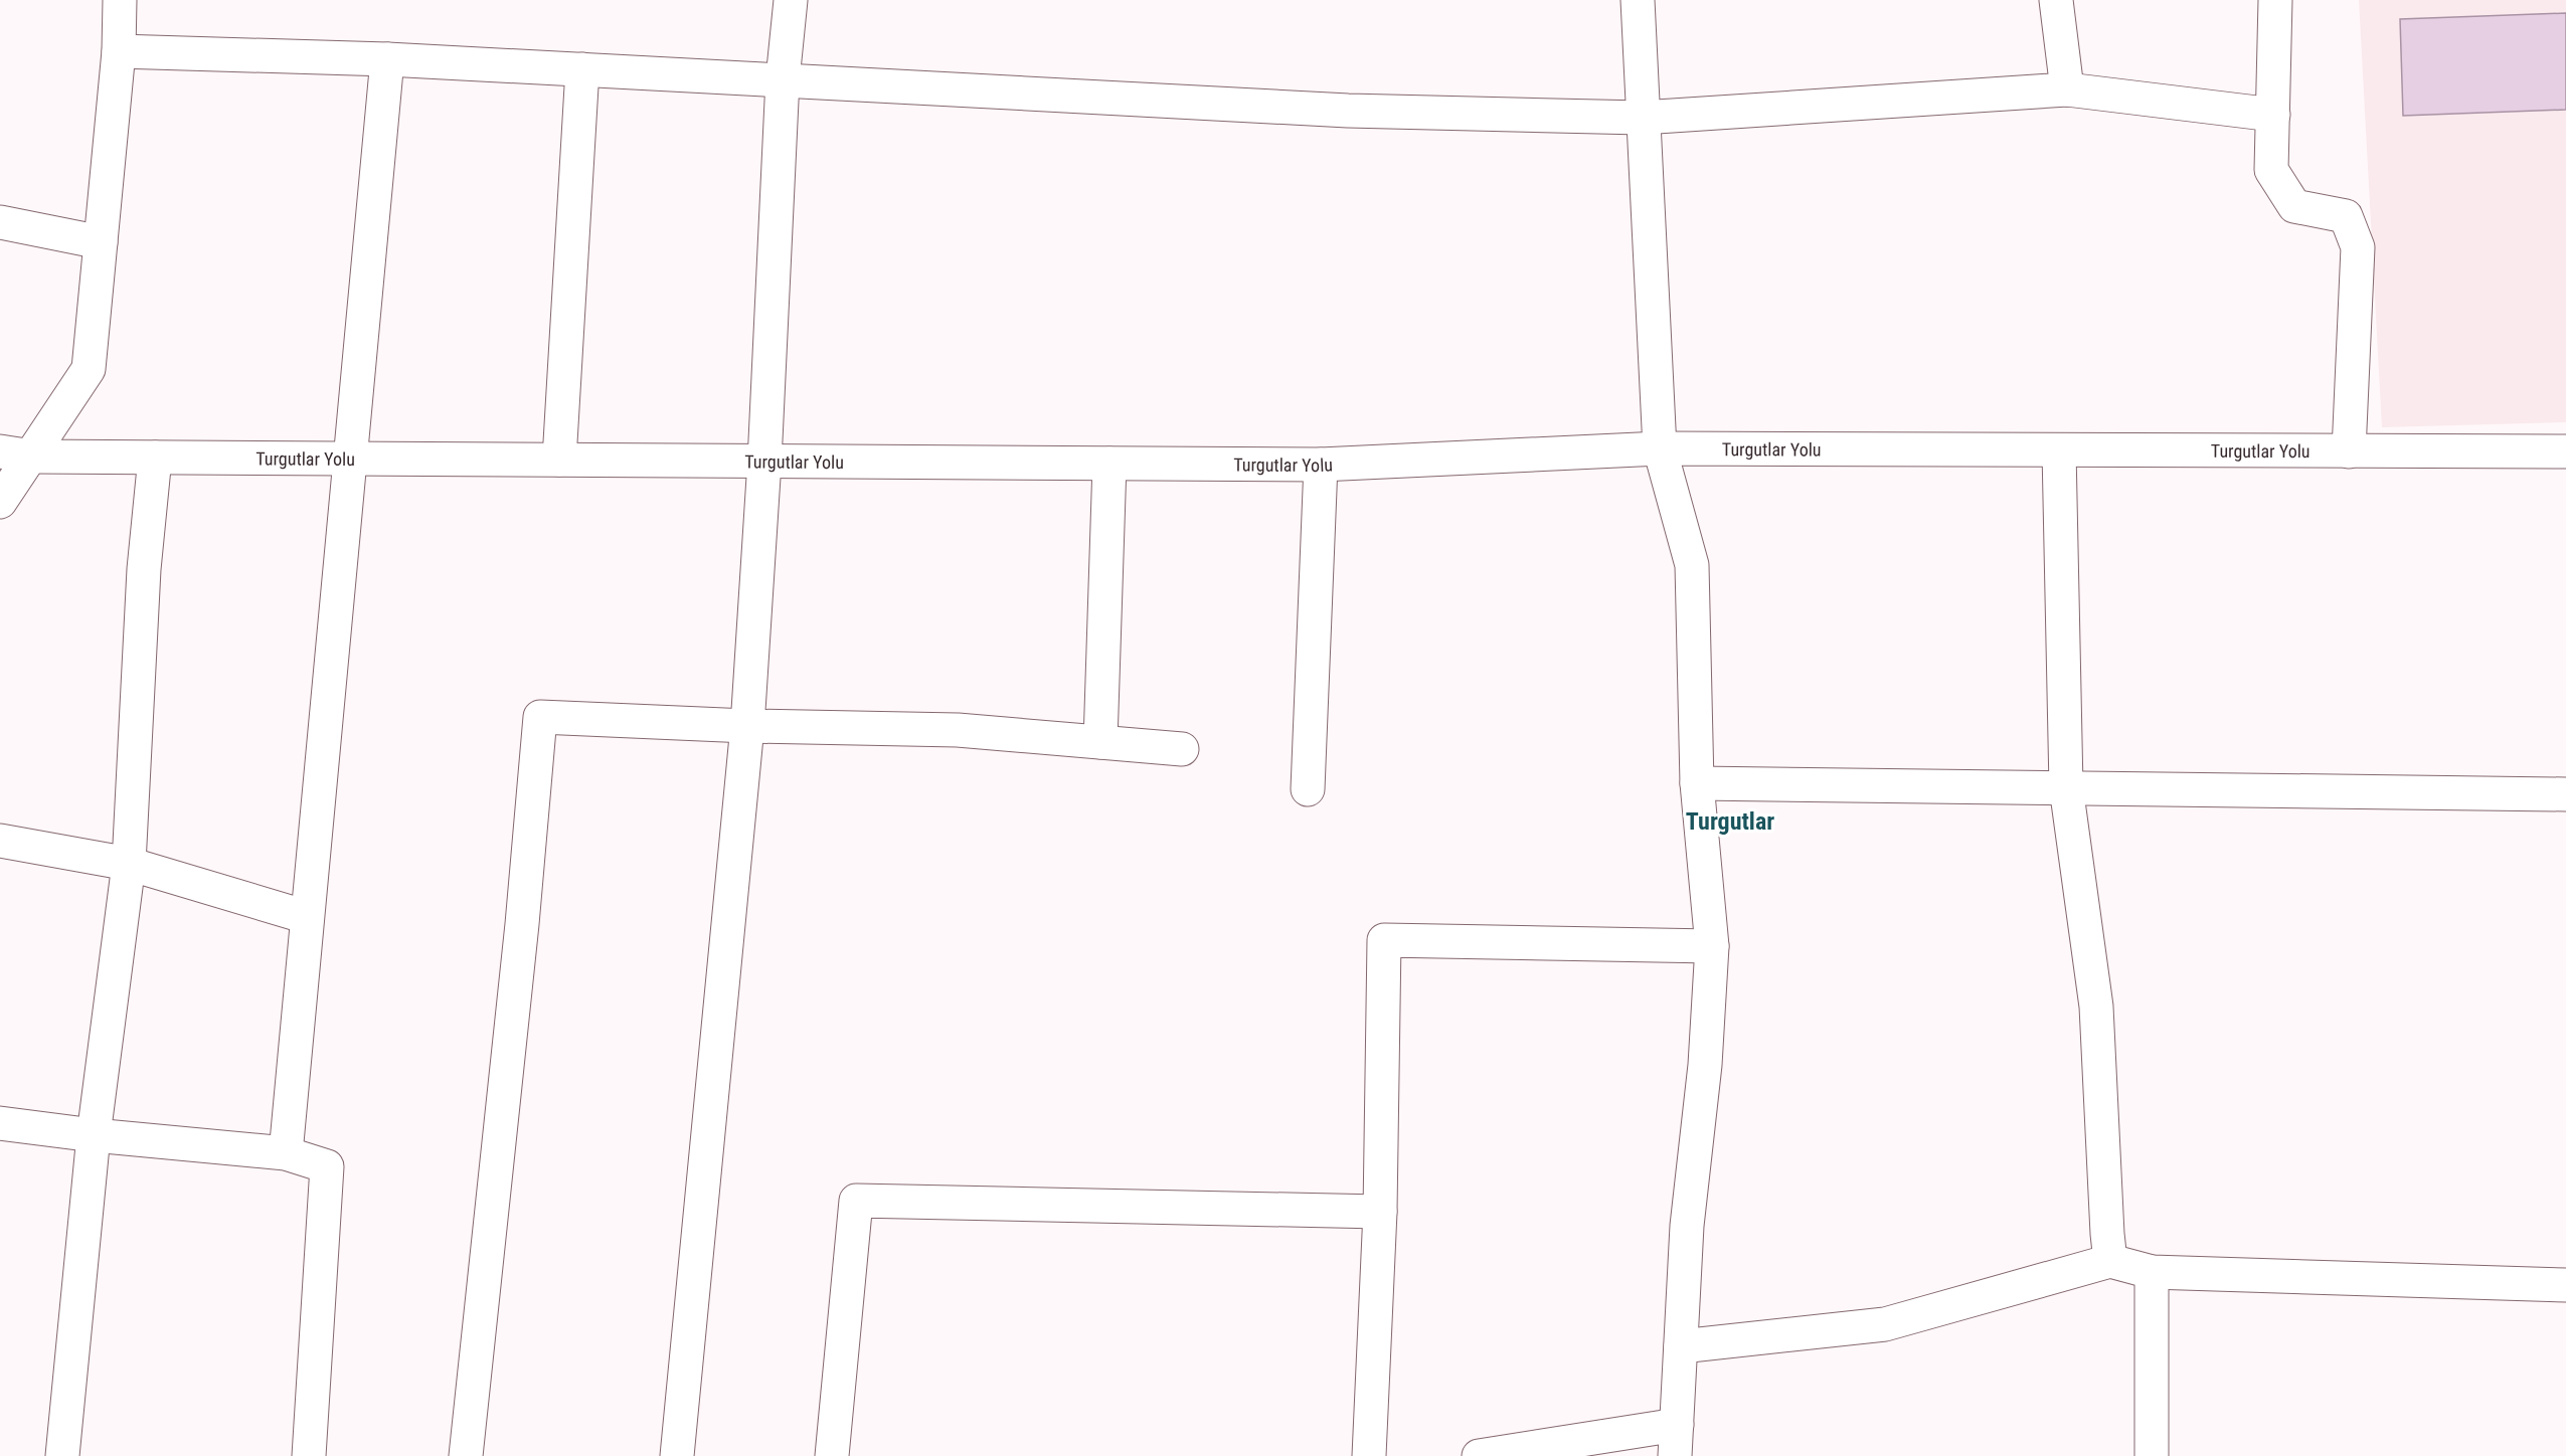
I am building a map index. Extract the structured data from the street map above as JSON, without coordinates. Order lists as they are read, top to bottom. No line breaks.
{"streets":{"street":["Turgutlar Yolu"]},"districts":["Turgutlar"]}
